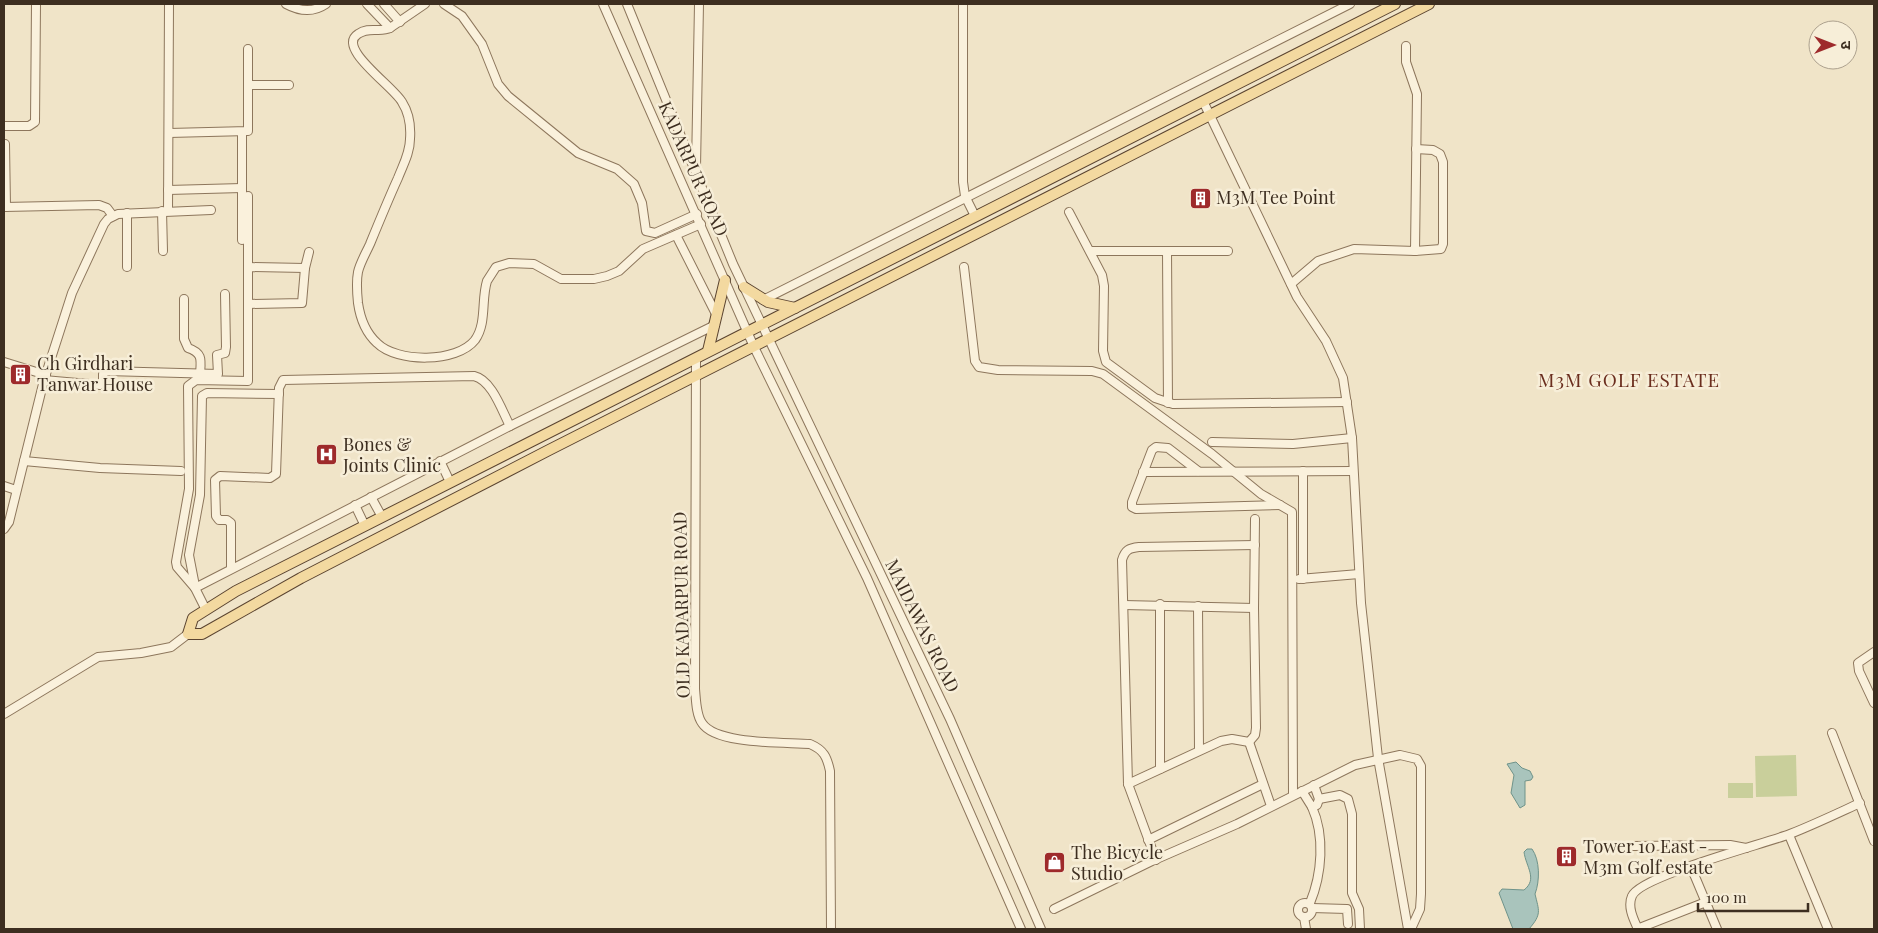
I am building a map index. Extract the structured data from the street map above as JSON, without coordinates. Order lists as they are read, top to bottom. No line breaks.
{"streets":{"street":["KADARPUR ROAD","OLD KADARPUR ROAD","MAIDAWAS ROAD"]},"crossings":[["KADARPUR ROAD","MAIDAWAS ROAD"]],"districts":["M3M GOLF ESTATE"],"places":{"building":["M3M Tee Point","Ch Girdhari Tanwar House","Tower 10 East - M3m Golf estate"],"hospital":["Bones & Joints Clinic"],"shop":["The Bicycle Studio"]},"scale_bar":"100 m","north":"right"}
